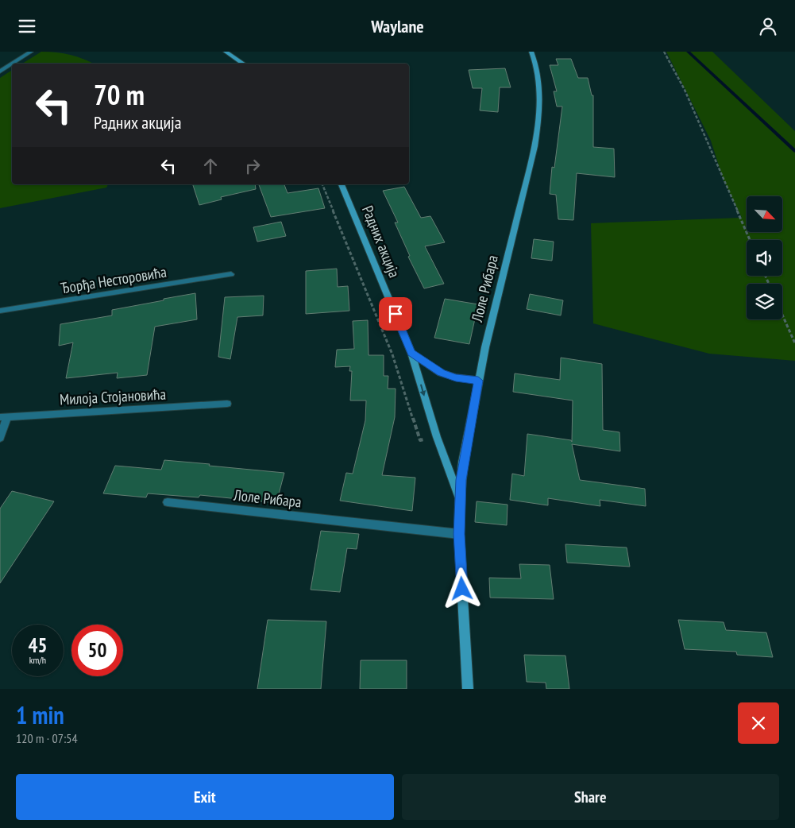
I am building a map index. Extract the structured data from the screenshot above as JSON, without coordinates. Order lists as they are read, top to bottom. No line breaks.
{"streets":{"main road":["Радних акција","Лоле Рибара"],"street":["Ђорђа Несторовића","Милоја Стојановића"]},"crossings":[["Радних акција","Лоле Рибара"]],"north":"bottom right","page":{"header":"Waylane","turn":["70 m","Радних акција"],"speed":"45 km/h","limit":"50","heading":["1 min","120 m · 07:54"],"buttons":["Exit","Share"]}}
